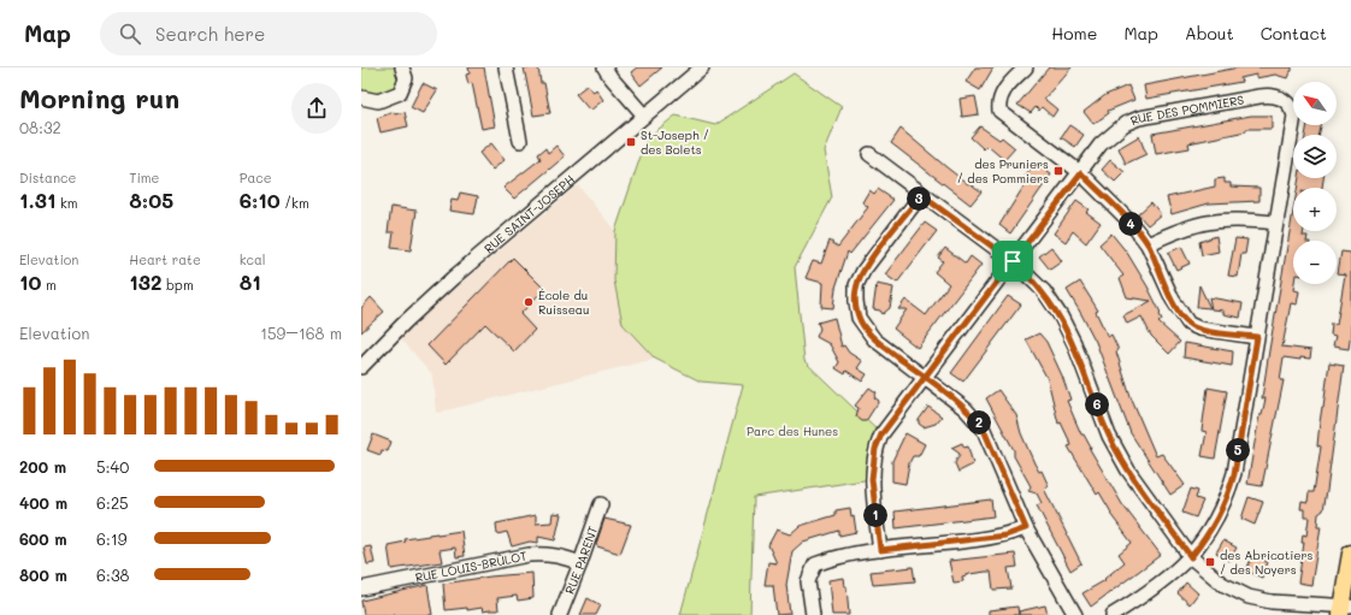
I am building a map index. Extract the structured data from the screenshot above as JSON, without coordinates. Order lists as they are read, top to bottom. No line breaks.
{"streets":{"street":["RUE DES POMMIERS","RUE SAINT-JOSEPH","RUE PARENT","RUE LOUIS-BRÛLOT"]},"crossings":[["RUE PARENT","RUE LOUIS-BRÛLOT"]],"parks":["Parc des Hunes"],"places":{"transit":["St-Joseph / des Bolets","des Pruniers / des Pommiers","des Abricotiers / des Noyers"],"other":["École du Ruisseau"]},"north":"top left","page":{"header":"Map","search":"Search here","nav":["Home","Map","About","Contact"],"heading":["Morning run","08:32"],"map_buttons":["+","−"],"stats":[["Distance","1.31 km"],["Time","8:05"],["Pace","6:10 /km"],["Elevation","10 m"],["Heart rate","132 bpm"],["kcal","81"]],"pins":["3","4","6","2","5","1"],"chart":["Elevation","159–168 m"],"list":[{"name":"200 m","note":"5:40"},{"name":"400 m","note":"6:25"},{"name":"600 m","note":"6:19"},{"name":"800 m","note":"6:38"}]}}
